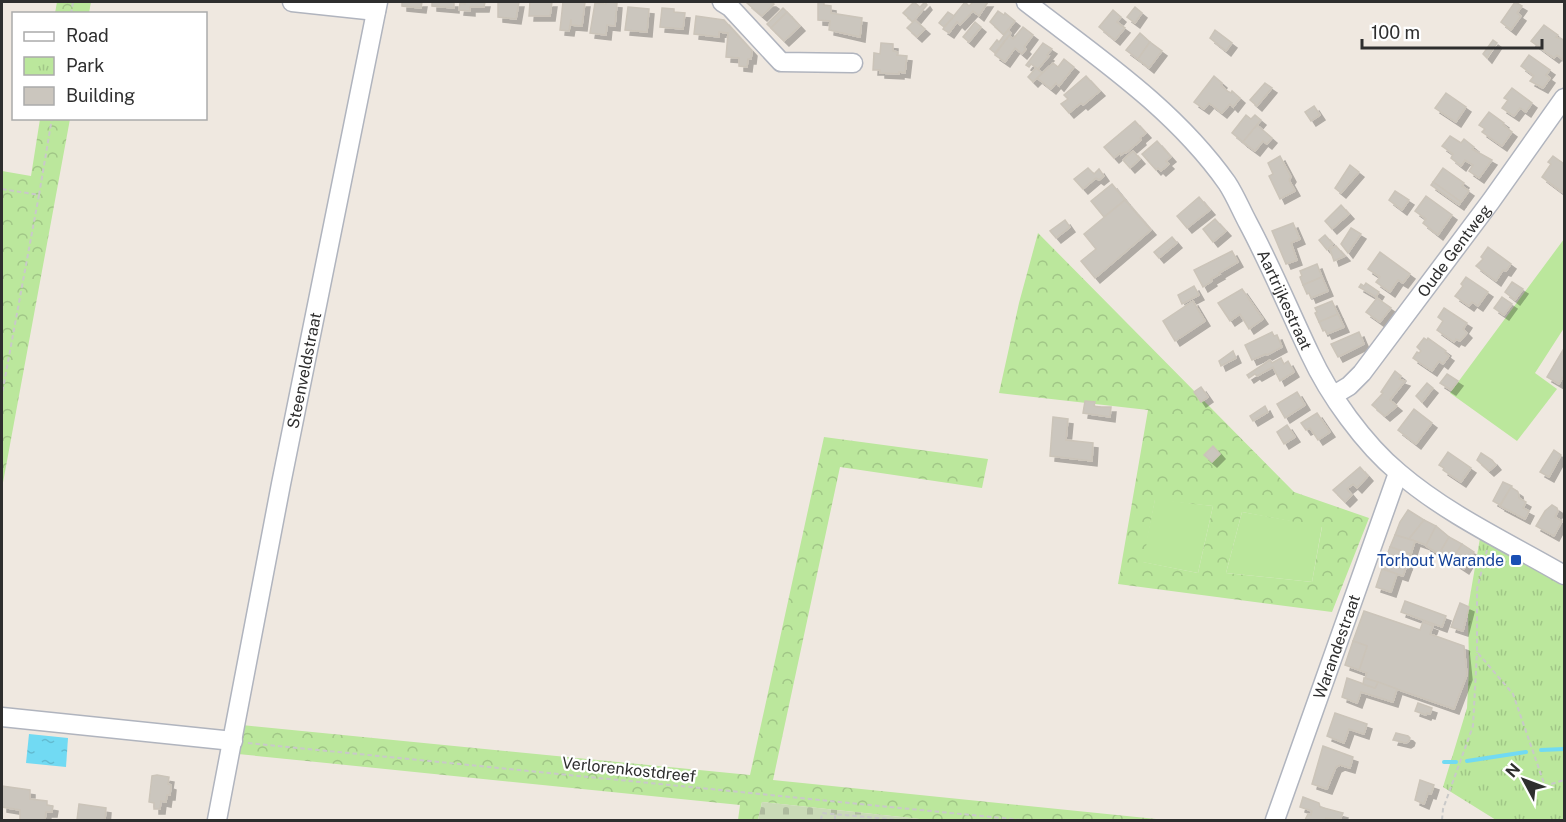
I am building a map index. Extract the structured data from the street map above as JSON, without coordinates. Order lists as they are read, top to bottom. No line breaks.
{"streets":{"street":["Oude Gentweg","Aartrijkestraat","Steenveldstraat","Warandestraat"],"path":["Verlorenkostdreef"]},"crossings":[["Oude Gentweg","Aartrijkestraat"],["Aartrijkestraat","Warandestraat"],["Steenveldstraat","Verlorenkostdreef"]],"places":{"transit":["Torhout Warande"]},"legend":["Road","Park","Building"],"scale_bar":"100 m","north":"top left"}
